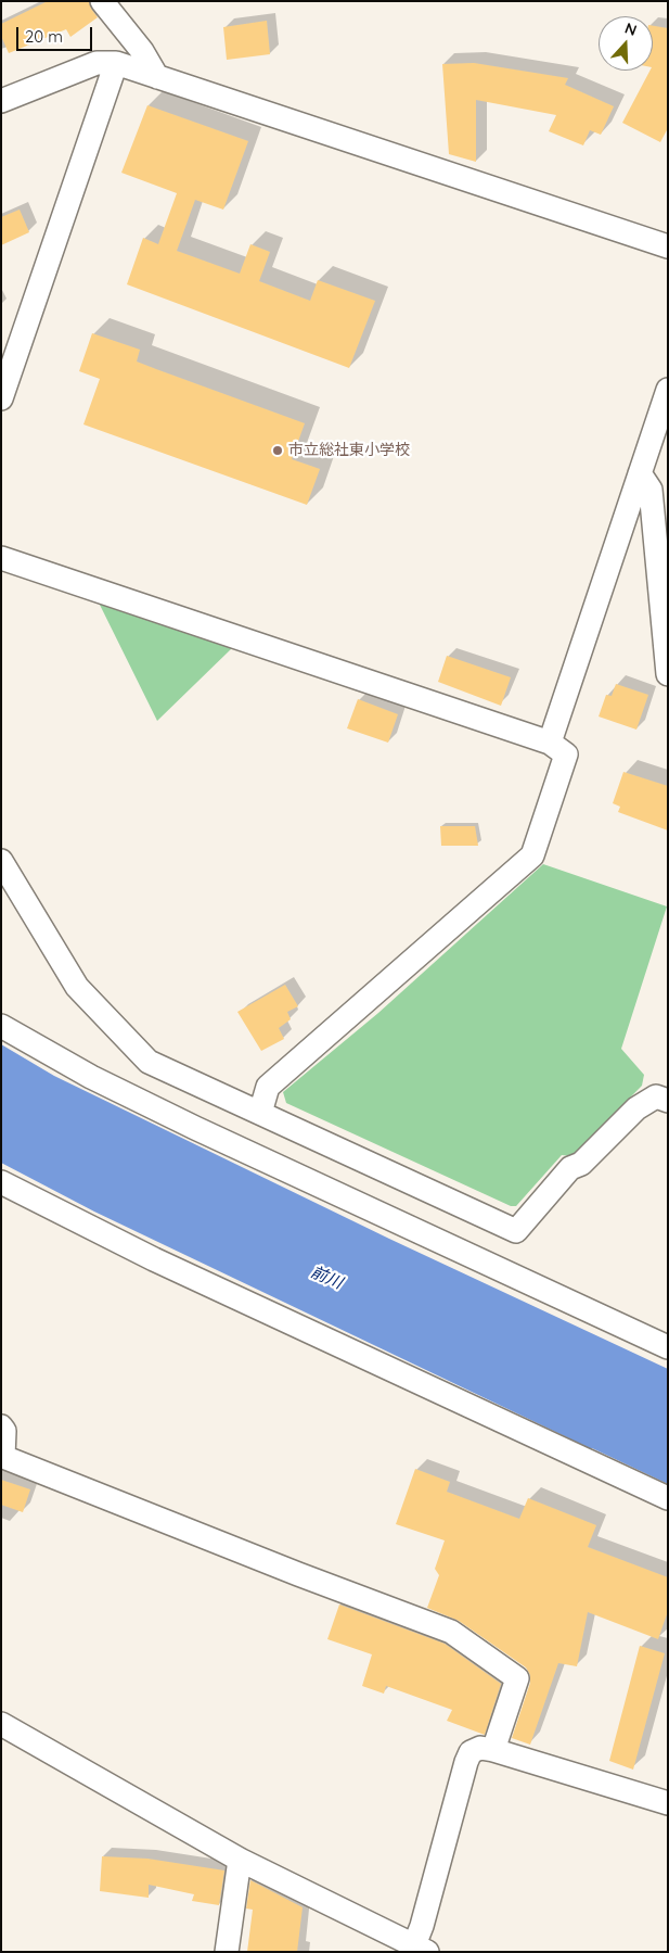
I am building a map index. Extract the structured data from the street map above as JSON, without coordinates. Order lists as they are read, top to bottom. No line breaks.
{"water":["前川"],"places":["市立総社東小学校"],"scale_bar":"20 m","north":"top"}
